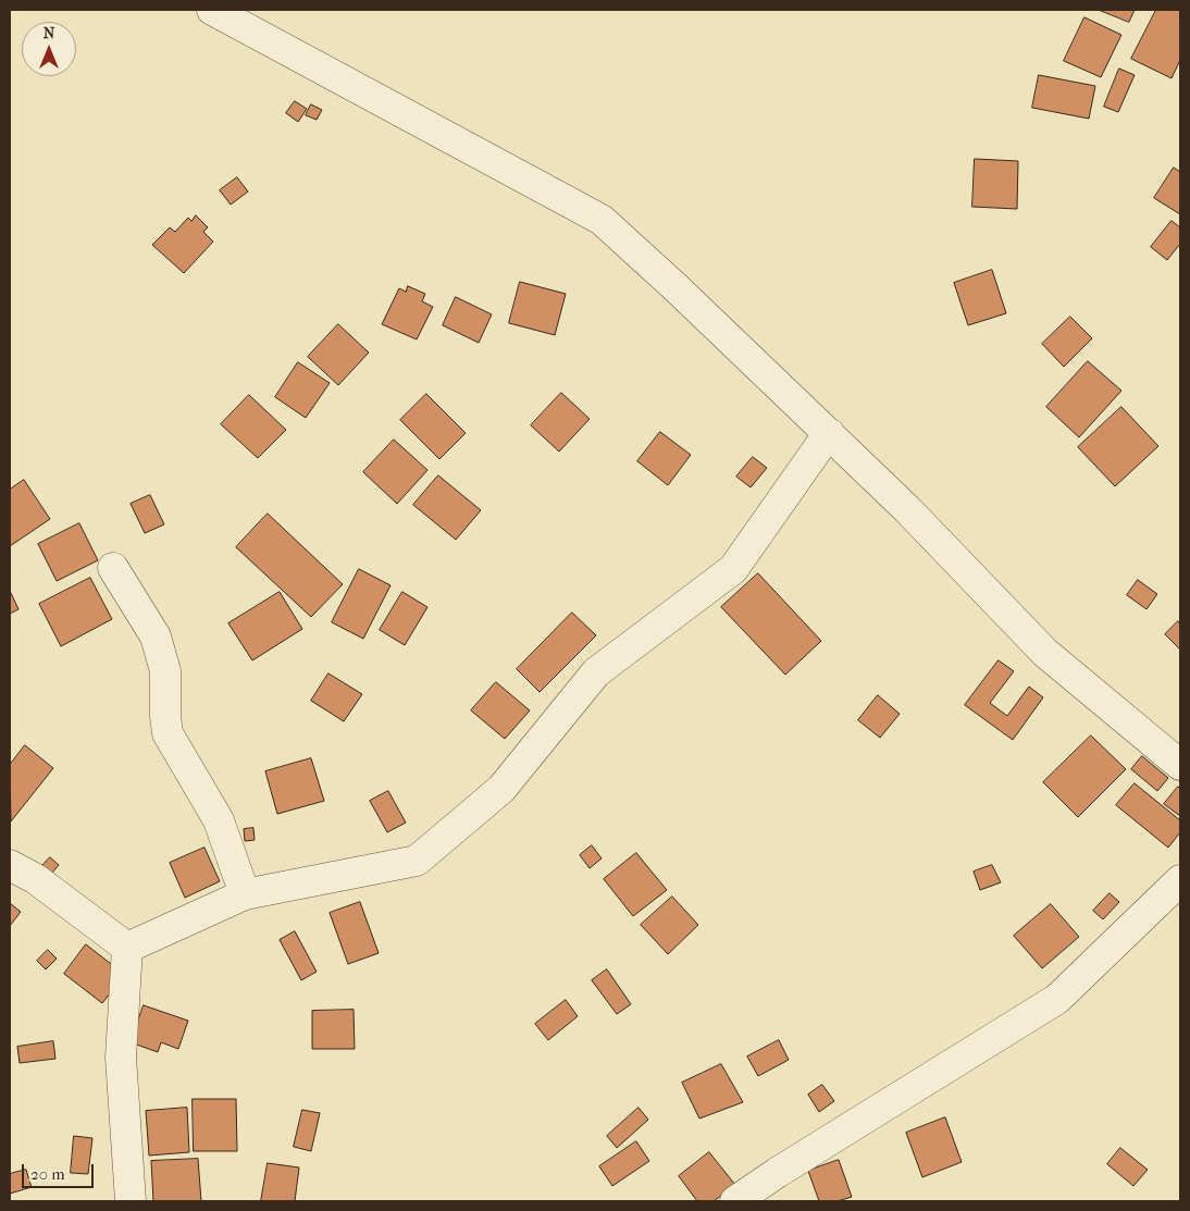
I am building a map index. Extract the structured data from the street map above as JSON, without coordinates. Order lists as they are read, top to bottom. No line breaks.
{"scale_bar":"20 m","north":"top"}
